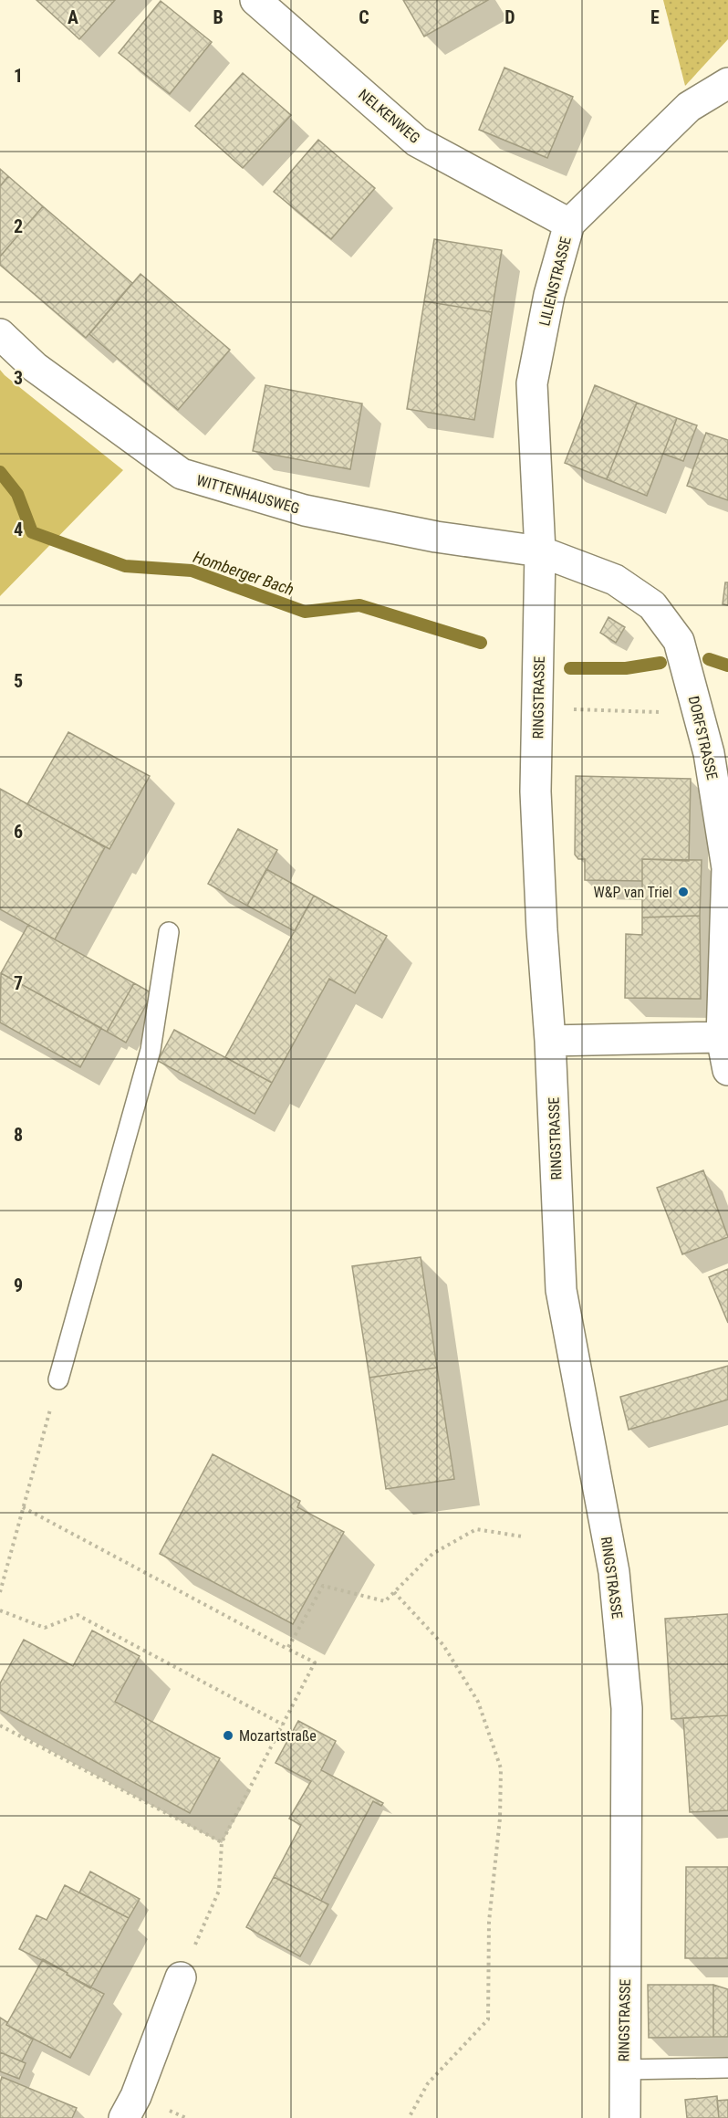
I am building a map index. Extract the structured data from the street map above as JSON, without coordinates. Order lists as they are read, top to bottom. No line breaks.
{"streets":{"street":["NELKENWEG","LILIENSTRASSE","WITTENHAUSWEG","RINGSTRASSE","DORFSTRASSE"]},"crossings":[["NELKENWEG","LILIENSTRASSE"],["LILIENSTRASSE","WITTENHAUSWEG"],["LILIENSTRASSE","RINGSTRASSE"],["LILIENSTRASSE","DORFSTRASSE"],["WITTENHAUSWEG","RINGSTRASSE"],["WITTENHAUSWEG","DORFSTRASSE"],["RINGSTRASSE","DORFSTRASSE"]],"water":["Homberger Bach"],"places":["W&P van Triel","Mozartstraße"],"grid":{"columns":["A","B","C","D","E"],"rows":["1","2","3","4","5","6","7","8","9"]}}
